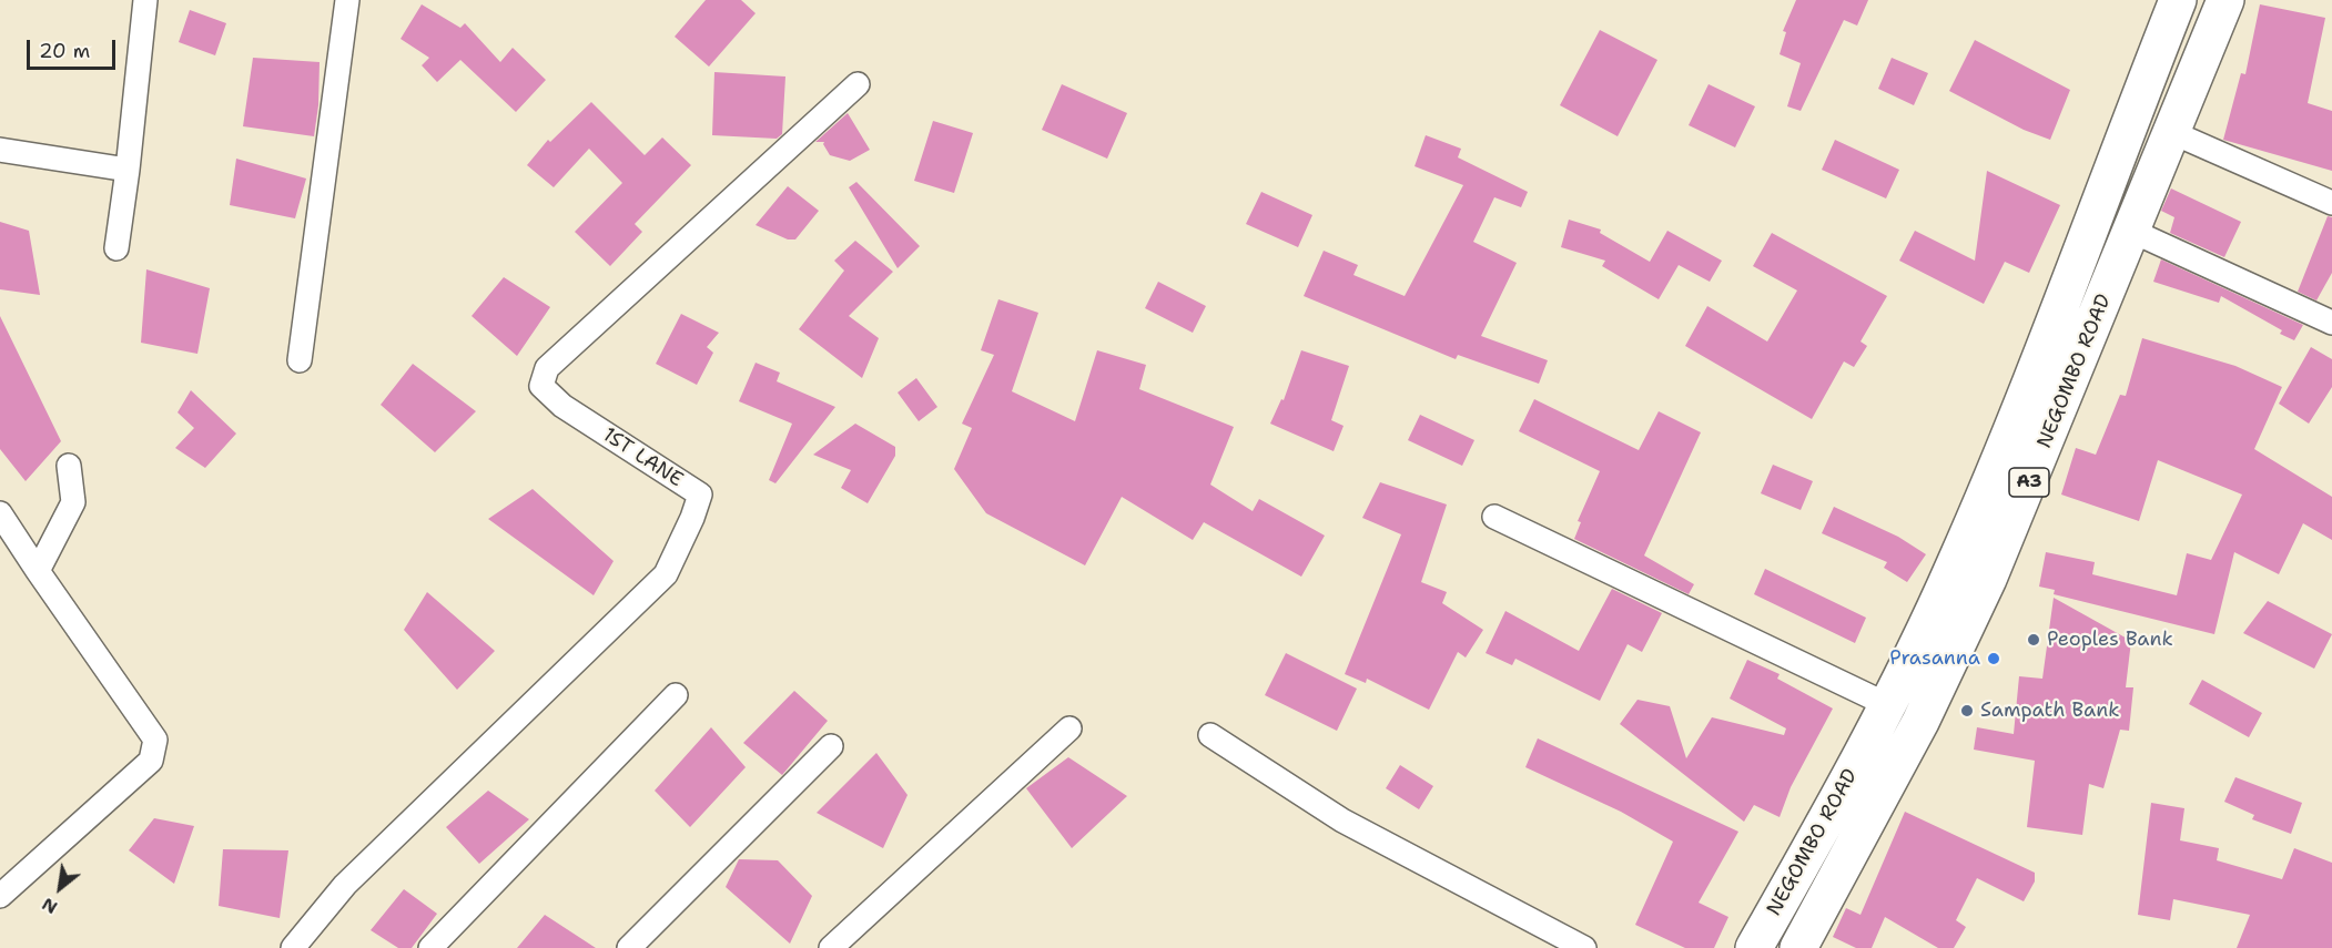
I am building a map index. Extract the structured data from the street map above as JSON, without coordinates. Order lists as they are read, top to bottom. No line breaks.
{"streets":{"highway":["NEGOMBO ROAD","A3"],"street":["1ST LANE"]},"places":["Peoples Bank","Prasanna","Sampath Bank"],"scale_bar":"20 m","north":"bottom left"}
